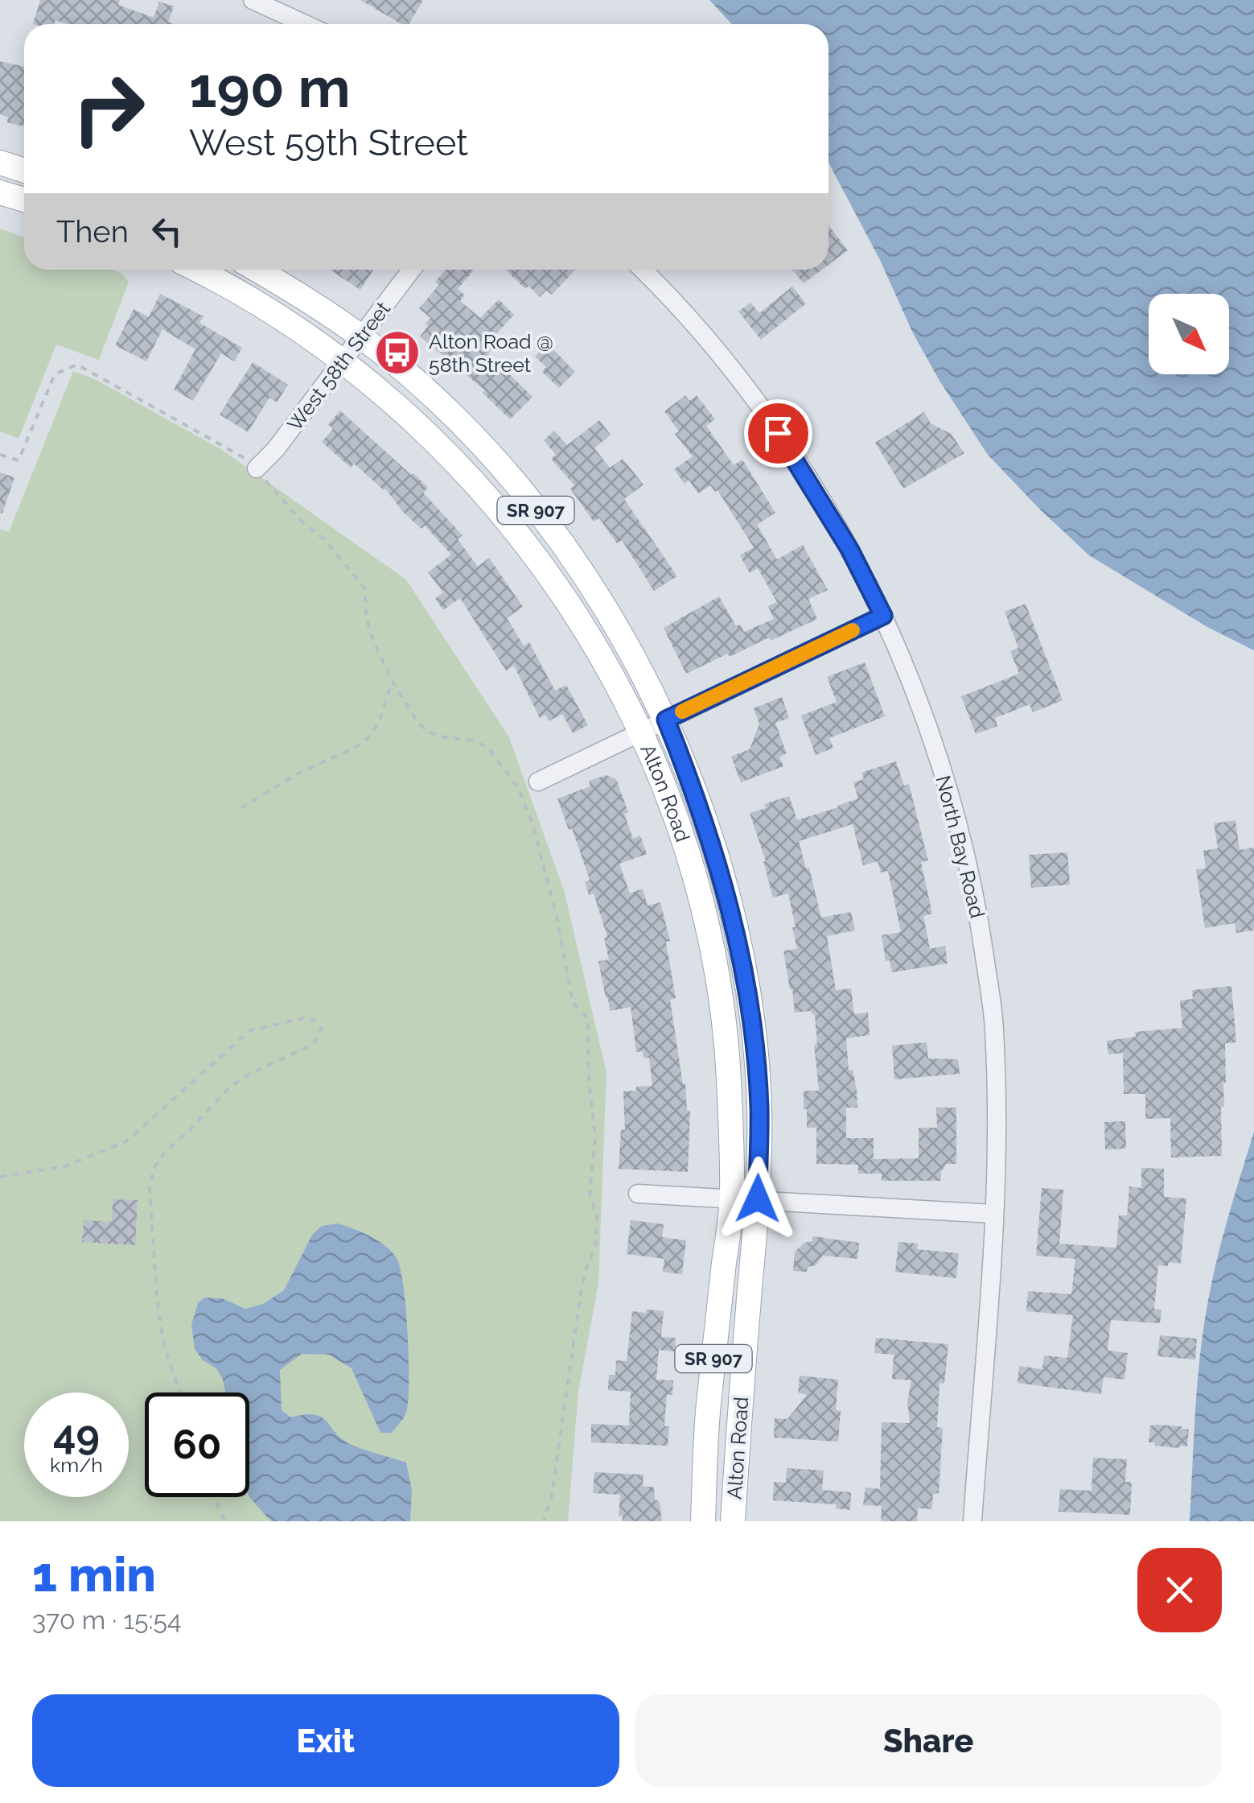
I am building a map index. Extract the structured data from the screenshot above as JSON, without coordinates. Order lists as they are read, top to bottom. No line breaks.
{"streets":{"main road":["SR 907","Alton Road"],"street":["West 58th Street","North Bay Road"]},"crossings":[["West 58th Street","Alton Road"]],"places":{"bus stop":["Alton Road @ 58th Street"]},"north":"bottom right","page":{"turn":["190 m","West 59th Street"],"then":"Then","speed":"49 km/h","limit":"60","heading":["1 min","370 m · 15:54"],"buttons":["Exit","Share"]}}
